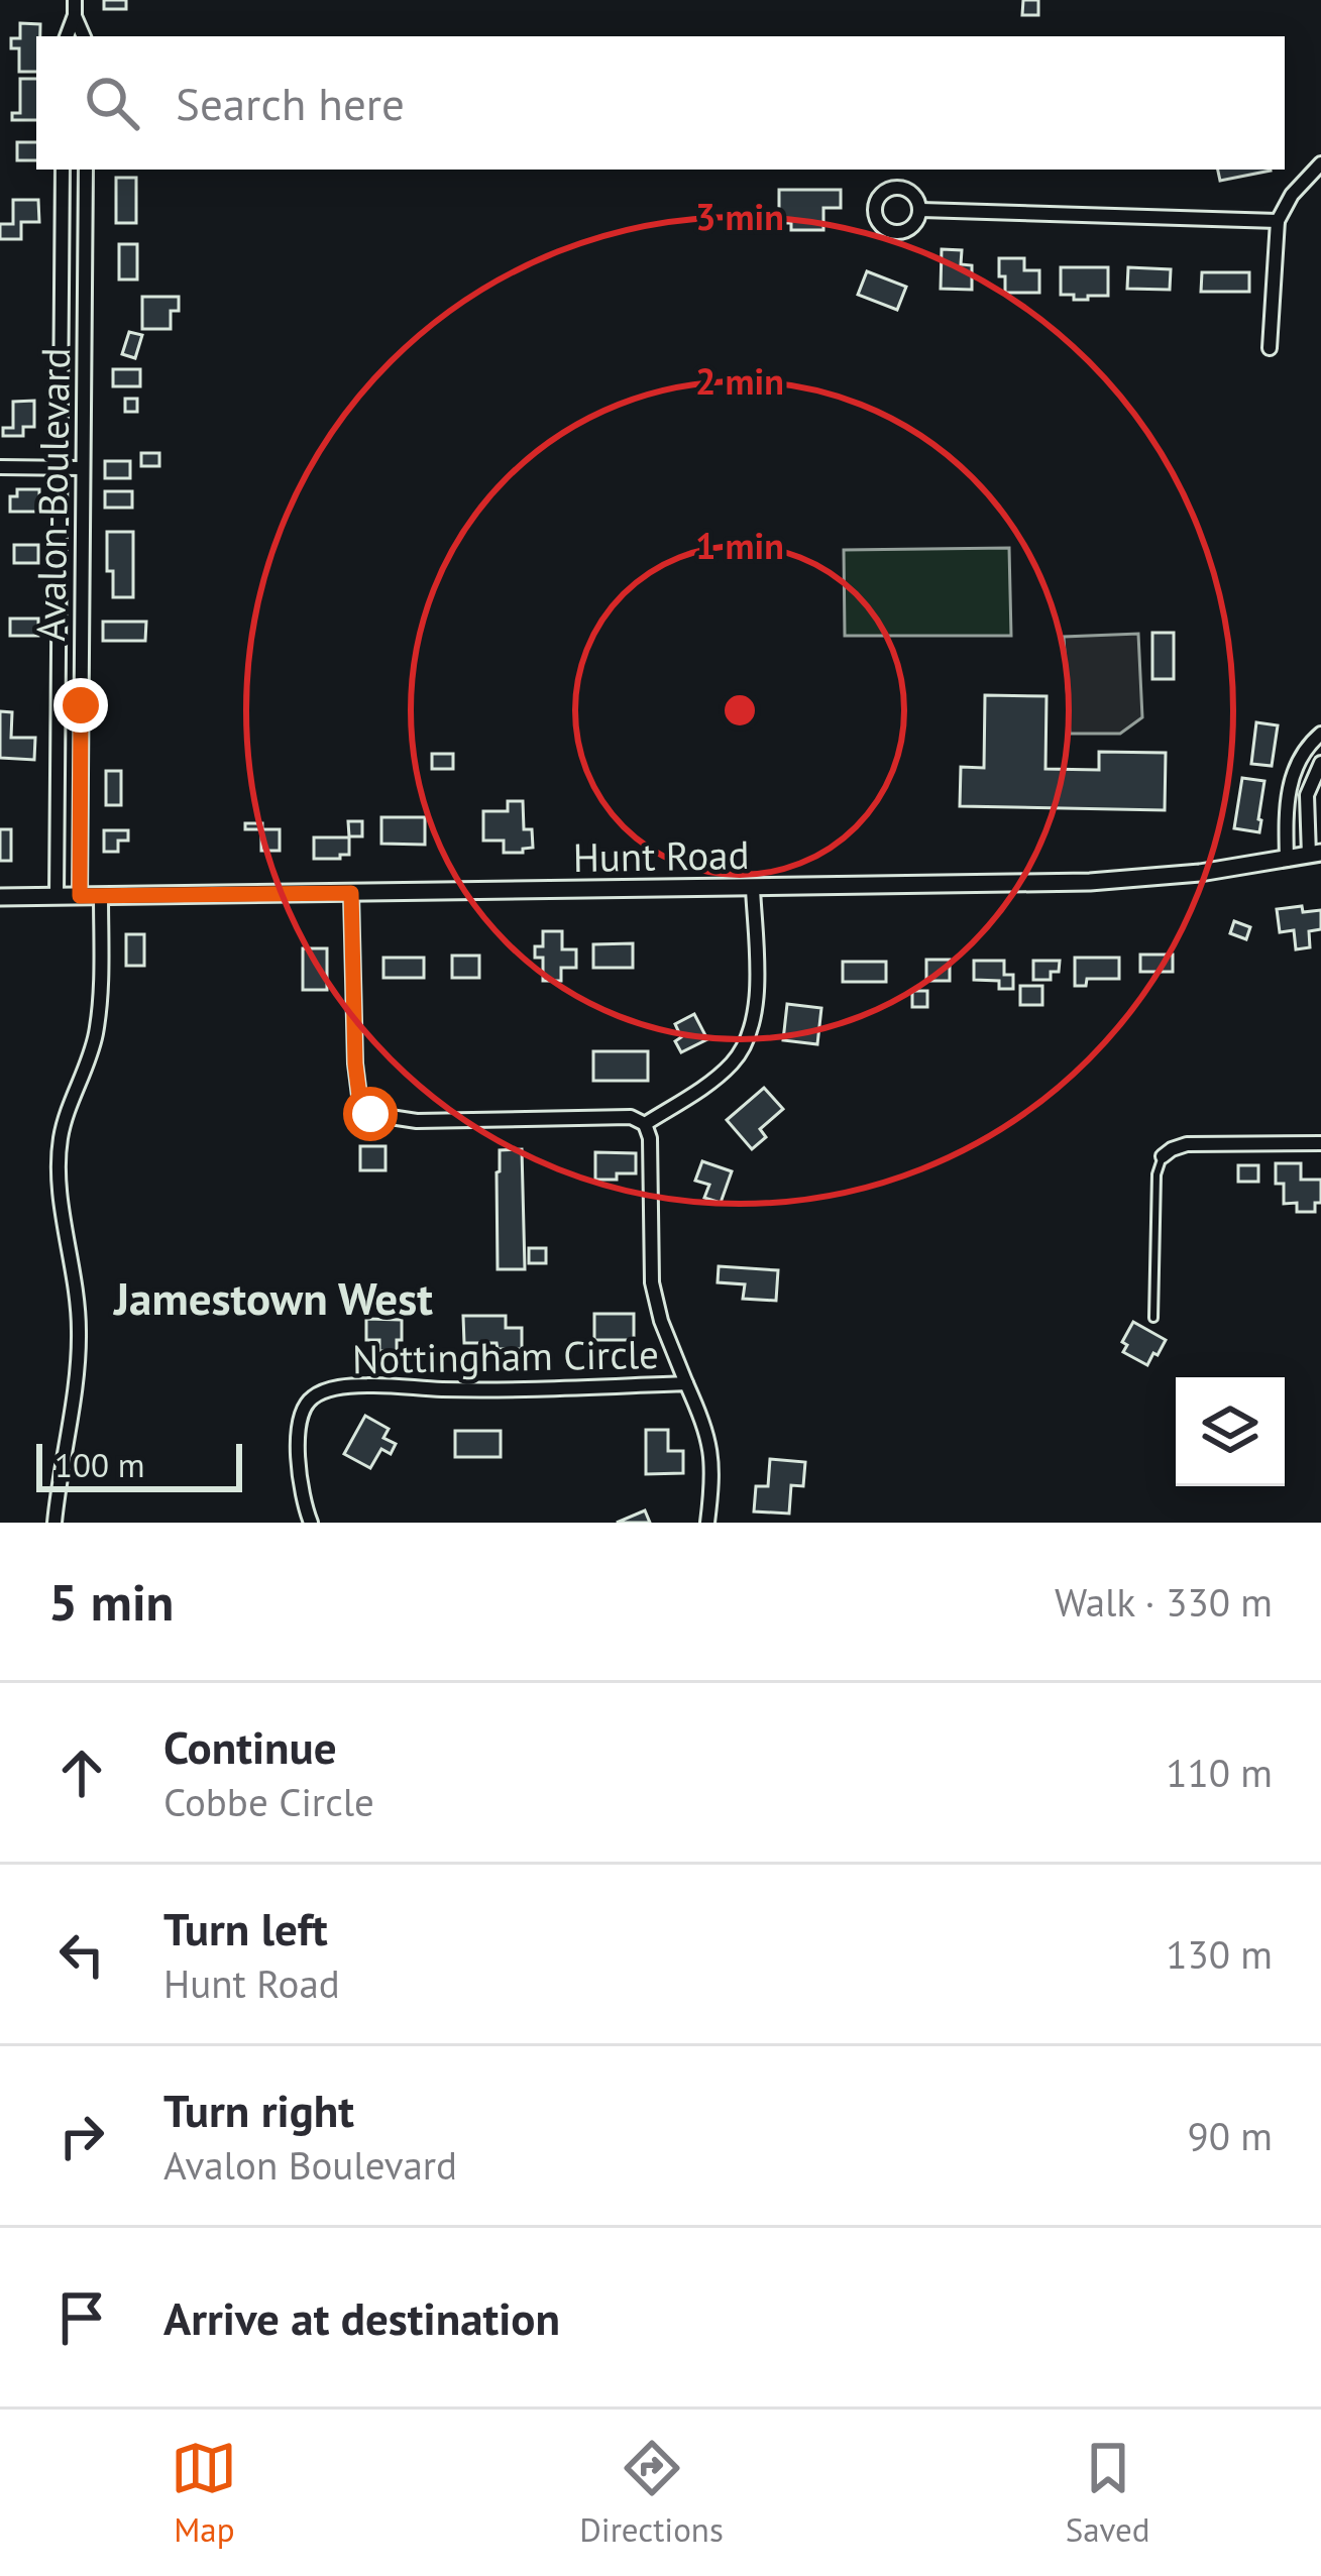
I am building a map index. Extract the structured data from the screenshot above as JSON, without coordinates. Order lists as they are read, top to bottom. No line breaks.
{"streets":{"street":["Avalon Boulevard","Hunt Road","Nottingham Circle"]},"crossings":[["Avalon Boulevard","Hunt Road"]],"districts":["Jamestown West"],"scale_bar":"100 m","page":{"search":"Search here","scale":"100 m","heading":["5 min","Walk · 330 m"],"list":[["Continue","Cobbe Circle","110 m"],["Turn left","Hunt Road","130 m"],["Turn right","Avalon Boulevard","90 m"],"Arrive at destination"],"nav":["Map","Directions","Saved"]},"rings":["3 min","2 min","1 min"]}
